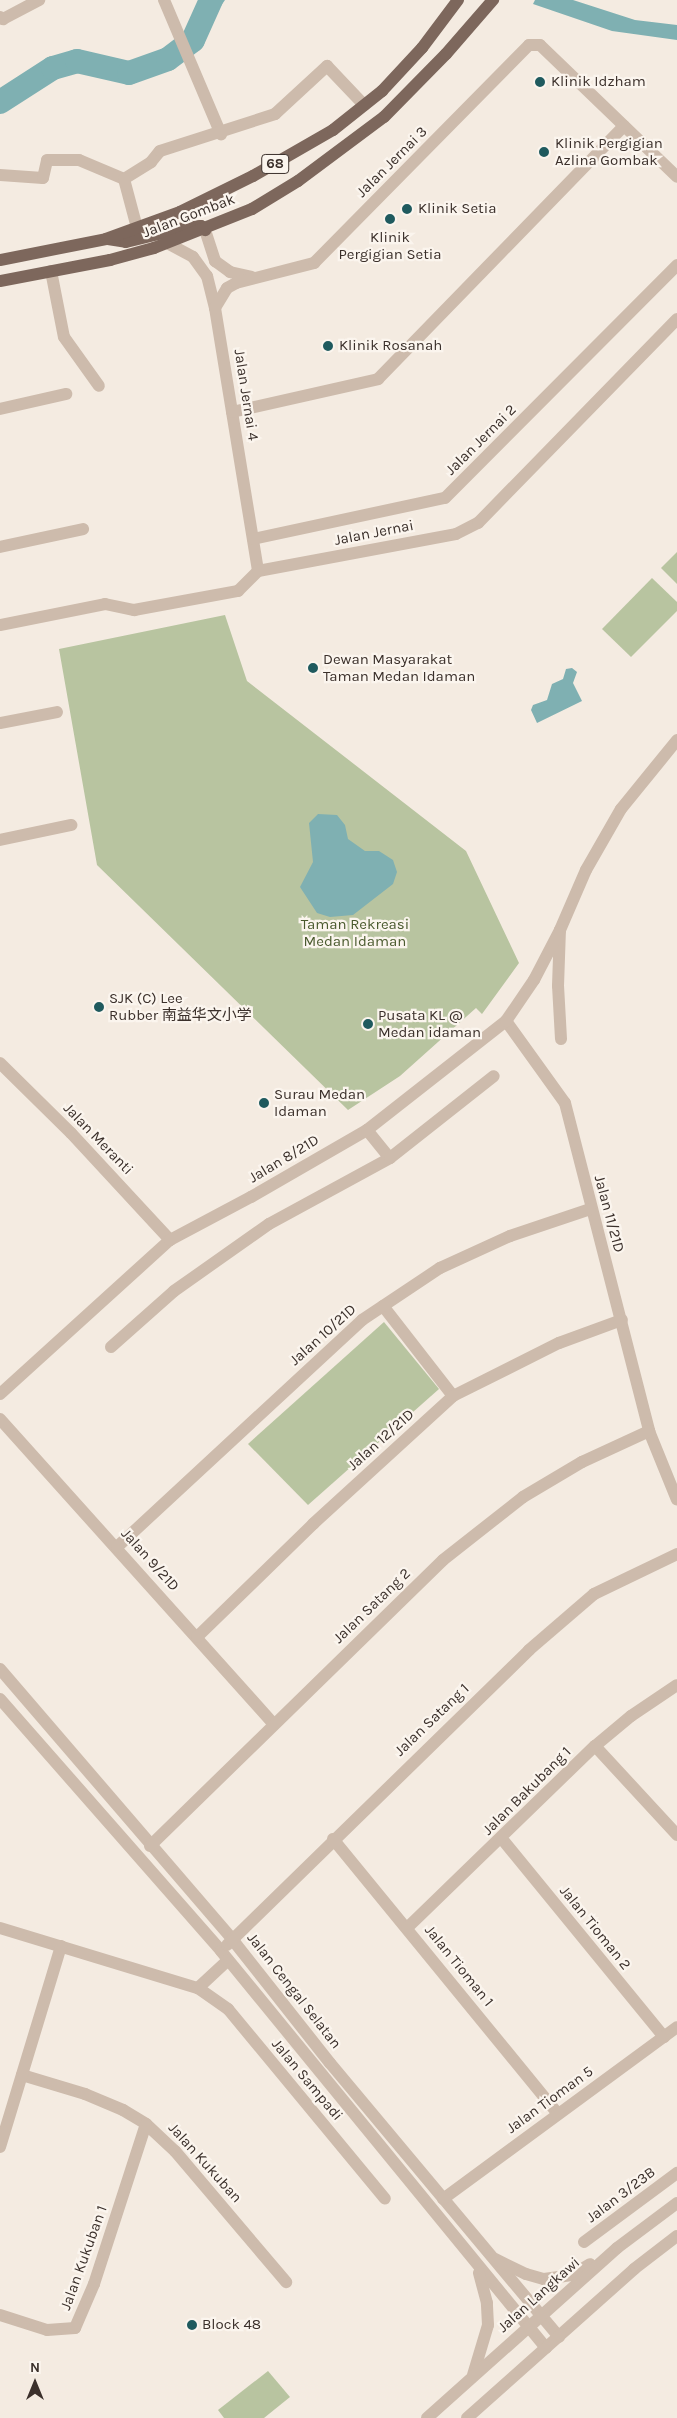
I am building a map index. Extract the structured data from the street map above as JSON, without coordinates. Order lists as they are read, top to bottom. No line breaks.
{"streets":{"main road":["68","Jalan Gombak"],"street":["Jalan Jernai 3","Jalan Jernai 4","Jalan Jernai 2","Jalan Jernai","Jalan Meranti","Jalan 8/21D","Jalan 11/21D","Jalan 10/21D","Jalan 12/21D","Jalan 9/21D","Jalan Satang 2","Jalan Satang 1","Jalan Bakubang 1","Jalan Tioman 2","Jalan Tioman 1","Jalan Cengal Selatan","Jalan Sampadi","Jalan Tioman 5","Jalan Kukuban","Jalan 3/23B","Jalan Kukuban 1","Jalan Langkawi"]},"crossings":[["Jalan Jernai 3","Jalan Jernai 4"],["Jalan Gombak","Jalan Jernai 4"],["Jalan Jernai 4","Jalan Jernai 2"],["Jalan Jernai 4","Jalan Jernai"],["Jalan Meranti","Jalan 8/21D"],["Jalan 8/21D","Jalan 11/21D"],["Jalan 11/21D","Jalan 10/21D"],["Jalan 11/21D","Jalan 12/21D"],["Jalan 11/21D","Jalan Satang 2"],["Jalan 10/21D","Jalan 9/21D"],["Jalan 12/21D","Jalan 9/21D"],["Jalan 9/21D","Jalan Satang 2"],["Jalan Satang 2","Jalan Cengal Selatan"],["Jalan Satang 1","Jalan Tioman 1"],["Jalan Satang 1","Jalan Cengal Selatan"],["Jalan Bakubang 1","Jalan Tioman 2"],["Jalan Bakubang 1","Jalan Tioman 1"],["Jalan Tioman 2","Jalan Tioman 5"],["Jalan Tioman 1","Jalan Tioman 5"],["Jalan Cengal Selatan","Jalan Tioman 5"],["Jalan Cengal Selatan","Jalan Langkawi"],["Jalan Kukuban","Jalan Kukuban 1"]],"parks":["Taman Rekreasi Medan Idaman"],"places":["Klinik Idzham","Klinik Pergigian Azlina Gombak","Klinik Setia","Klinik Pergigian Setia","Klinik Rosanah","Dewan Masyarakat Taman Medan Idaman","SJK (C) Lee Rubber 南益华文小学","Pusata KL @ Medan idaman","Surau Medan Idaman","Block 48"],"north":"top"}
